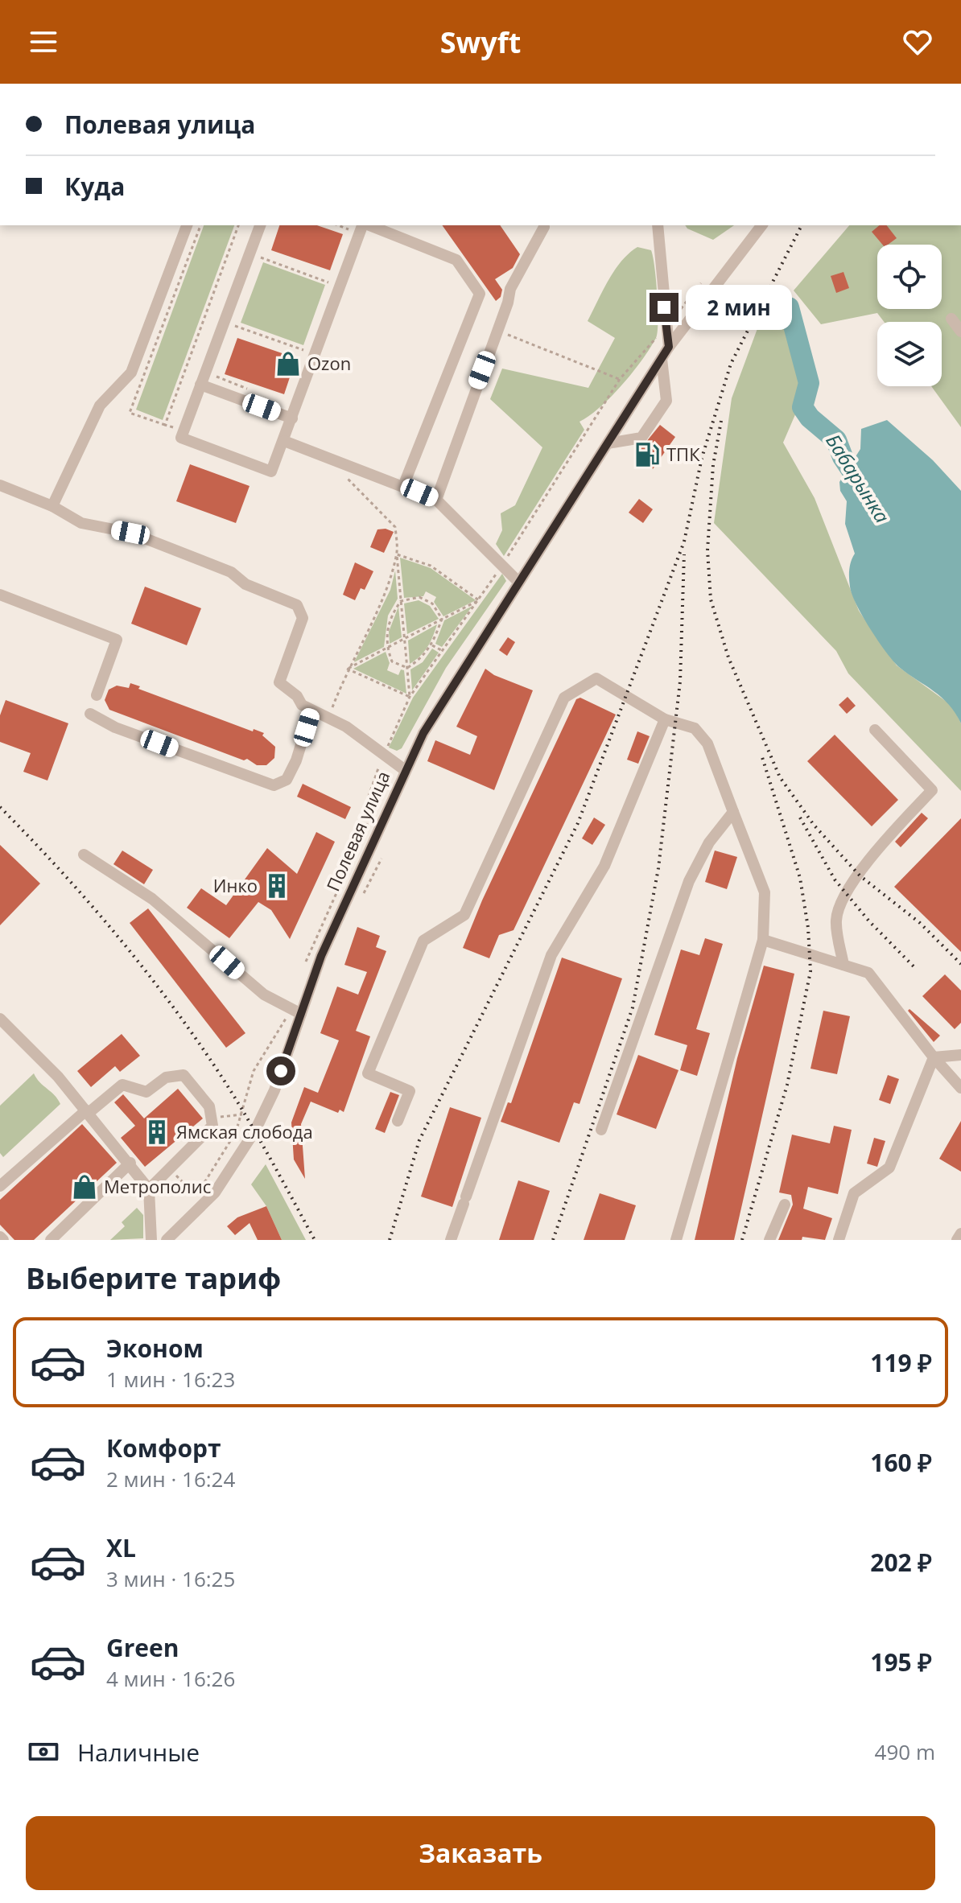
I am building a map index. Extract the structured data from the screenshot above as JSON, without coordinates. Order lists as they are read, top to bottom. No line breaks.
{"streets":{"street":["Полевая улица"]},"water":["Бабарынка"],"places":{"shop":["Ozon","Метрополис"],"fuel station":["ТПК"],"building":["Инко","Ямская слобода"]},"page":{"header":"Swyft","banner":["Полевая улица","Куда"],"bubble":"2 мин","heading":"Выберите тариф","list":[{"name":"Эконом","note":"1 мин · 16:23","value":"119 ₽"},{"name":"Комфорт","note":"2 мин · 16:24","value":"160 ₽"},{"name":"XL","note":"3 мин · 16:25","value":"202 ₽"},{"name":"Green","note":"4 мин · 16:26","value":"195 ₽"}],"pay":["Наличные","490 m"],"buttons":"Заказать"}}
